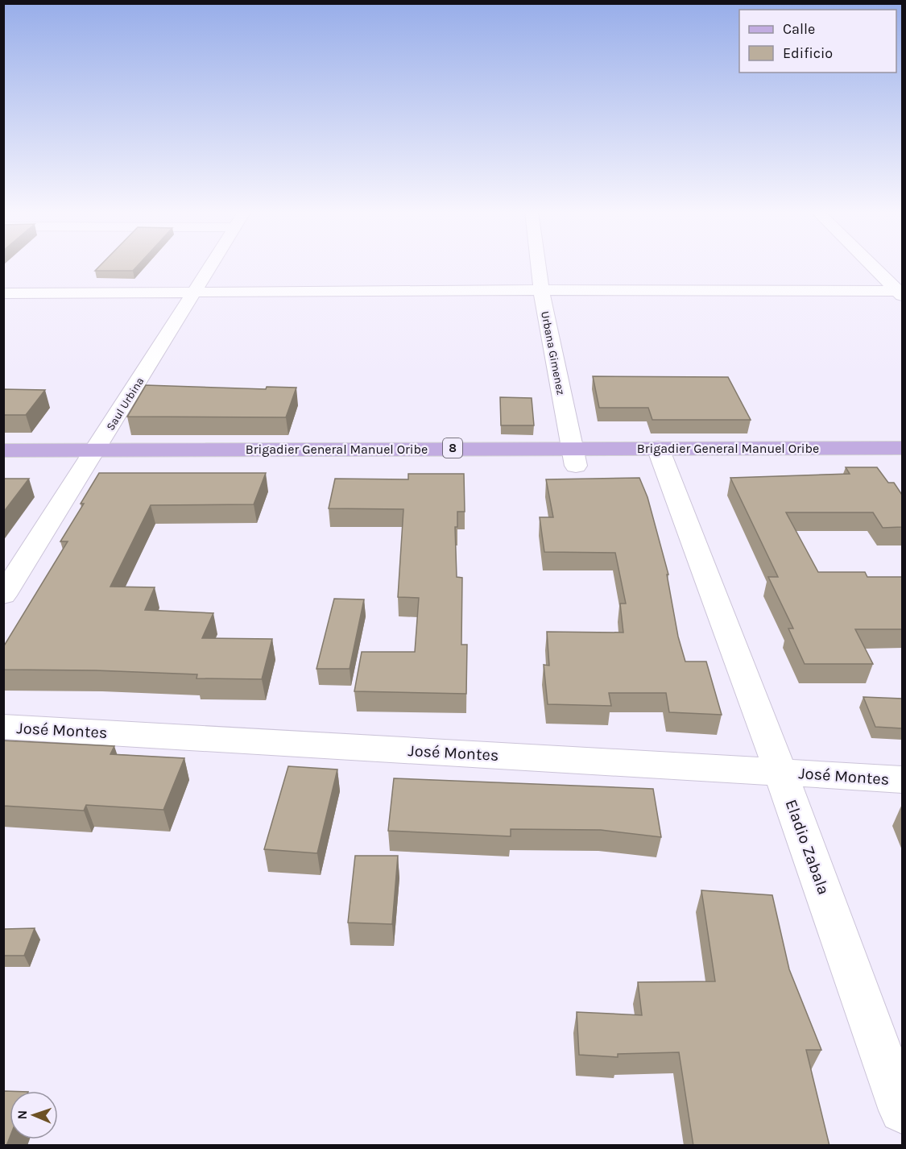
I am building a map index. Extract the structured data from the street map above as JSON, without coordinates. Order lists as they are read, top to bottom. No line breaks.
{"streets":{"main road":["8","Brigadier General Manuel Oribe"],"street":["Urbana Gimenez","Saul Urbina","José Montes","Eladio Zabala"]},"crossings":[["Urbana Gimenez","Brigadier General Manuel Oribe"],["Saul Urbina","Brigadier General Manuel Oribe"],["Brigadier General Manuel Oribe","Eladio Zabala"],["José Montes","Eladio Zabala"]],"legend":["Calle","Edificio"],"north":"left"}
